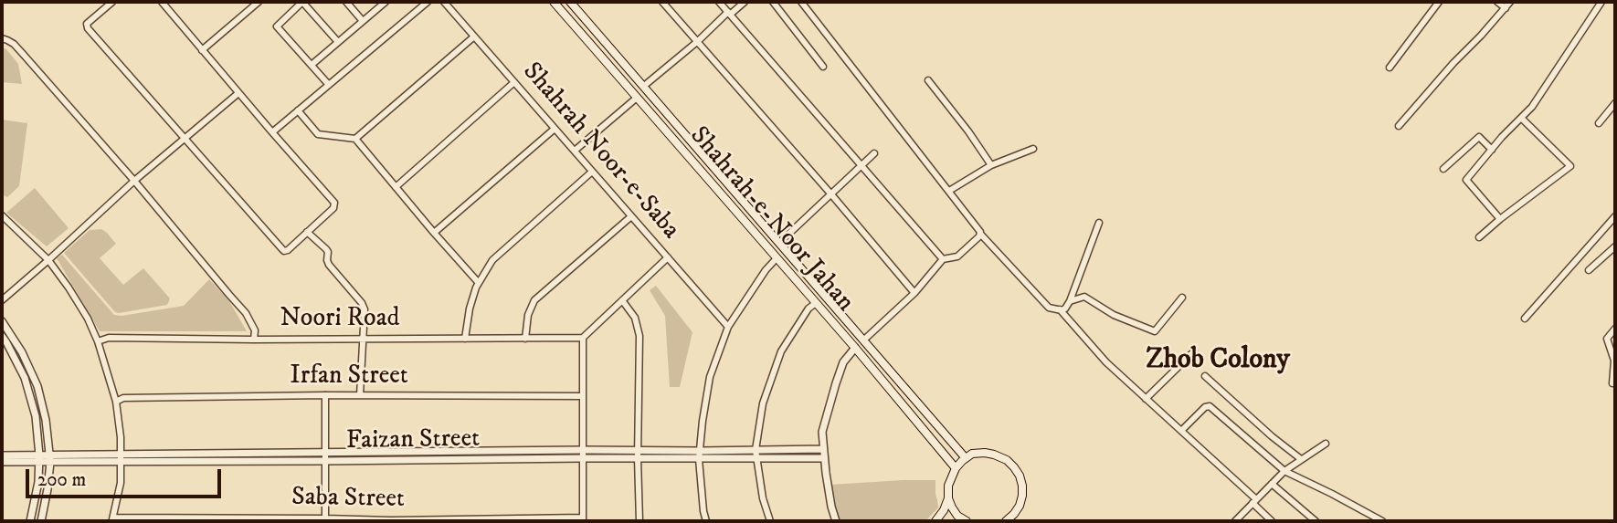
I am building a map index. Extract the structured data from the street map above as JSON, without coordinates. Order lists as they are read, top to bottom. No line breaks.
{"streets":{"main road":["Shahrah-e-Noor Jahan"],"street":["Shahrah Noor-e-Saba","Noori Road","Irfan Street","Faizan Street","Saba Street"]},"districts":["Zhob Colony"],"scale_bar":"200 m"}
